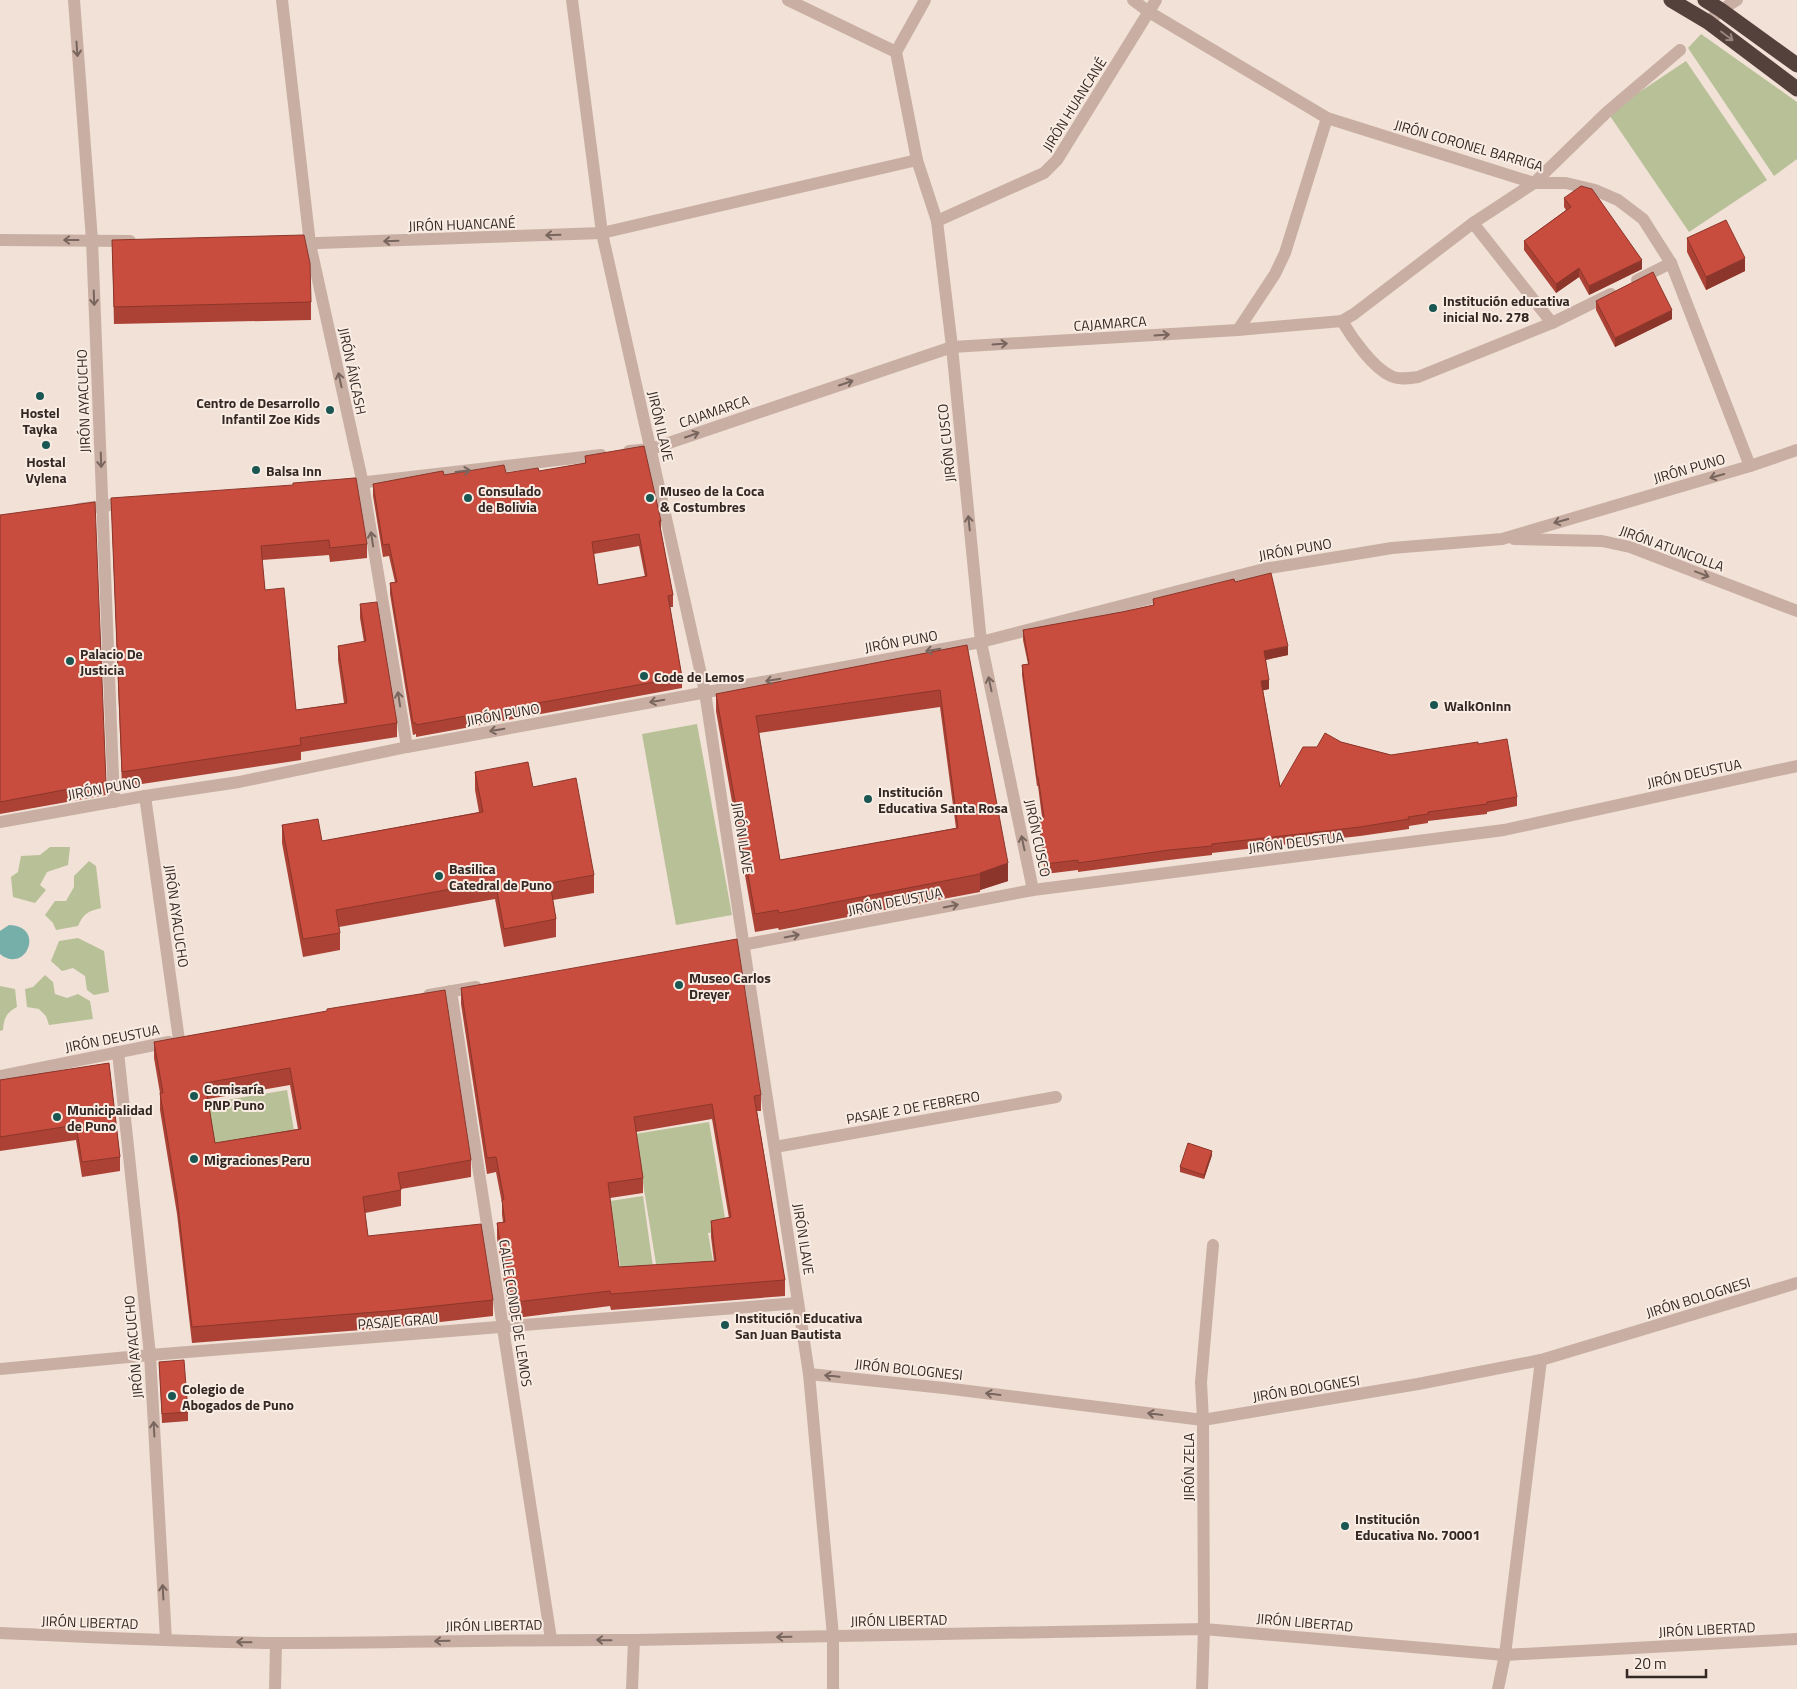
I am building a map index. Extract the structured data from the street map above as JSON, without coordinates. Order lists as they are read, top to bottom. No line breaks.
{"streets":{"street":["JIRÓN HUANCANÉ","JIRÓN CORONEL BARRIGA","CAJAMARCA","JIRÓN ÁNCASH","JIRÓN AYACUCHO","JIRÓN ILAVE","JIRÓN CUSCO","JIRÓN PUNO","JIRÓN ATUNCOLLA","JIRÓN DEUSTUA","PASAJE 2 DE FEBRERO","JIRÓN BOLOGNESI","CALLE CONDE DE LEMOS","PASAJE GRAU","JIRÓN ZELA","JIRÓN LIBERTAD"]},"crossings":[["JIRÓN HUANCANÉ","JIRÓN CORONEL BARRIGA"],["JIRÓN HUANCANÉ","JIRÓN ÁNCASH"],["JIRÓN HUANCANÉ","JIRÓN ILAVE"],["JIRÓN HUANCANÉ","JIRÓN CUSCO"],["JIRÓN CORONEL BARRIGA","JIRÓN PUNO"],["CAJAMARCA","JIRÓN ÁNCASH"],["CAJAMARCA","JIRÓN ILAVE"],["CAJAMARCA","JIRÓN CUSCO"],["JIRÓN ÁNCASH","JIRÓN PUNO"],["JIRÓN AYACUCHO","JIRÓN PUNO"],["JIRÓN AYACUCHO","JIRÓN DEUSTUA"],["JIRÓN AYACUCHO","PASAJE GRAU"],["JIRÓN AYACUCHO","JIRÓN LIBERTAD"],["JIRÓN ILAVE","JIRÓN PUNO"],["JIRÓN ILAVE","JIRÓN DEUSTUA"],["JIRÓN ILAVE","PASAJE 2 DE FEBRERO"],["JIRÓN ILAVE","JIRÓN BOLOGNESI"],["JIRÓN ILAVE","PASAJE GRAU"],["JIRÓN ILAVE","JIRÓN LIBERTAD"],["JIRÓN CUSCO","JIRÓN PUNO"],["JIRÓN CUSCO","JIRÓN DEUSTUA"],["JIRÓN PUNO","JIRÓN ATUNCOLLA"],["JIRÓN BOLOGNESI","JIRÓN ZELA"],["CALLE CONDE DE LEMOS","PASAJE GRAU"],["CALLE CONDE DE LEMOS","JIRÓN LIBERTAD"],["JIRÓN ZELA","JIRÓN LIBERTAD"]],"one_way":["CAJAMARCA","JIRÓN ÁNCASH","JIRÓN CUSCO","JIRÓN PUNO","JIRÓN ATUNCOLLA","JIRÓN BOLOGNESI","JIRÓN LIBERTAD"],"places":["Institución educativa inicial No. 278","Hostel Tayka","Centro de Desarrollo Infantil Zoe Kids","Hostal Vylena","Balsa Inn","Consulado de Bolivia","Museo de la Coca & Costumbres","Palacio De Justicia","Code de Lemos","WalkOnInn","Institución Educativa Santa Rosa","Basilica Catedral de Puno","Museo Carlos Dreyer","Comisaría PNP Puno","Municipalidad de Puno","Migraciones Peru","Institución Educativa San Juan Bautista","Colegio de Abogados de Puno","Institución Educativa No. 70001"],"scale_bar":"20 m"}
